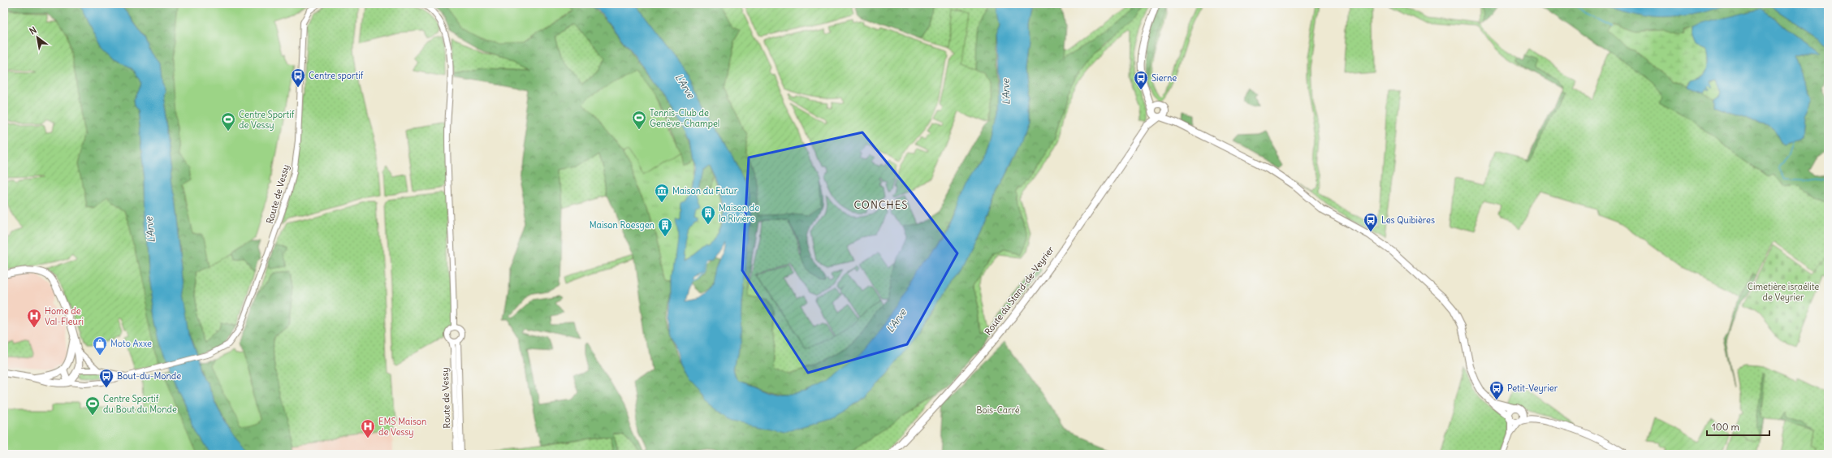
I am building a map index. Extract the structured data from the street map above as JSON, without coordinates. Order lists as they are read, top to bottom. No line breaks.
{"streets":{"main road":["Route du Stand-de-Veyrier"],"street":["Route de Vessy"]},"districts":["CONCHES"],"water":["L'Arve"],"parks":["Cimetière israélite de Veyrier","Bois-Carré"],"places":{"bus stop":["Centre sportif","Sierne","Les Quibières","Bout-du-Monde","Petit-Veyrier"],"sports":["Tennis-Club de Genève-Champel","Centre Sportif de Vessy","Centre Sportif du Bout du Monde"],"museum":["Maison du Futur"],"building":["Maison de la Rivière","Maison Roesgen"],"hospital":["Home de Val-Fleuri","EMS Maison de Vessy"],"shop":["Moto Axxe"]},"scale_bar":"100 m","north":"top left"}
